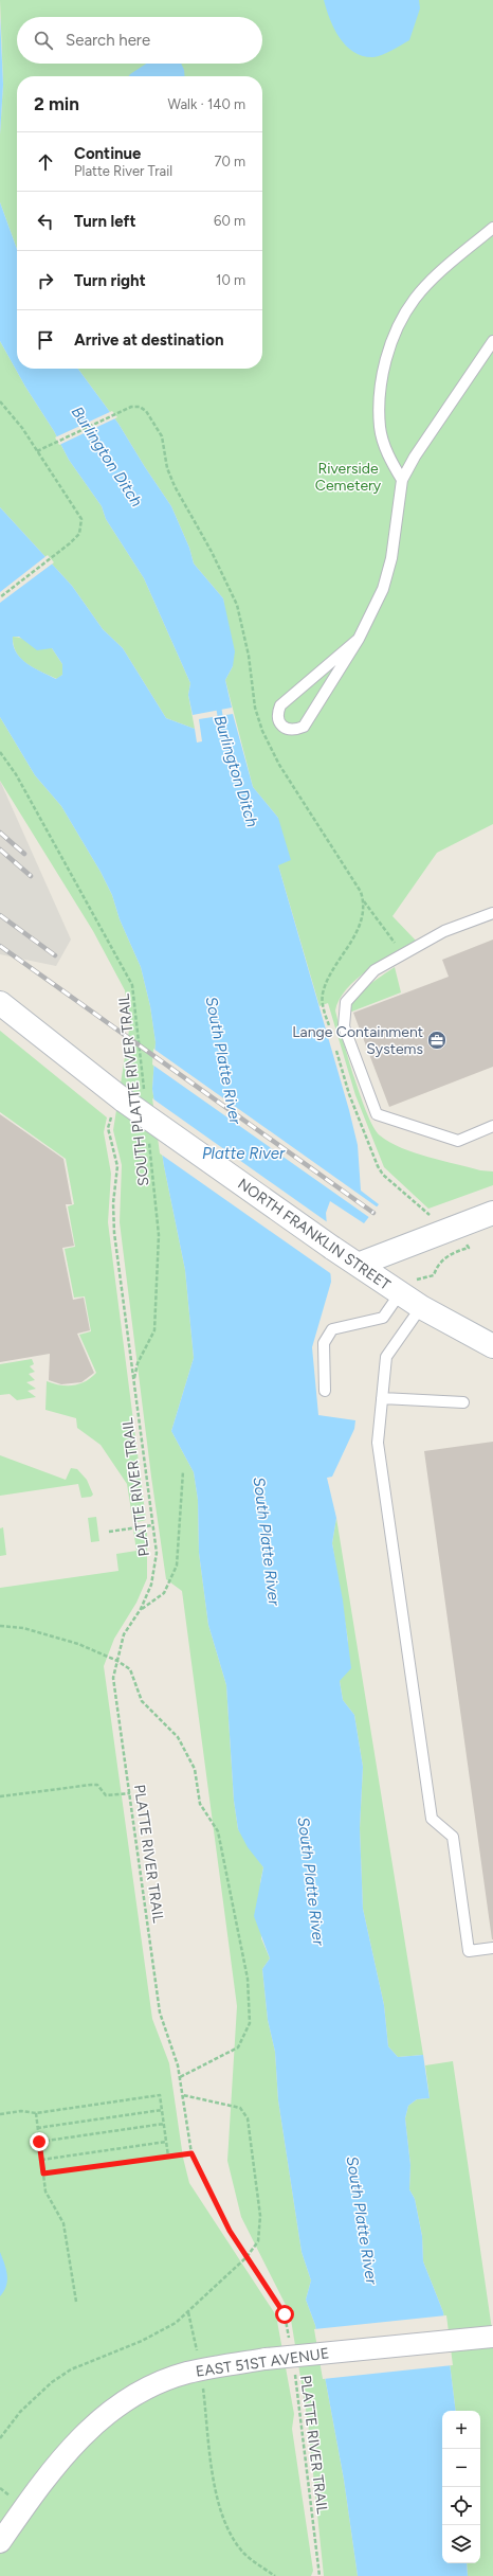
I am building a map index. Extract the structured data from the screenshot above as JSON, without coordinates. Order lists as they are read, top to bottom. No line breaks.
{"streets":{"street":["NORTH FRANKLIN STREET","EAST 51ST AVENUE"],"path":["SOUTH PLATTE RIVER TRAIL","PLATTE RIVER TRAIL"]},"crossings":[["SOUTH PLATTE RIVER TRAIL","NORTH FRANKLIN STREET"],["SOUTH PLATTE RIVER TRAIL","PLATTE RIVER TRAIL"],["NORTH FRANKLIN STREET","PLATTE RIVER TRAIL"]],"water":["Burlington Ditch","South Platte River","Platte River"],"parks":["Riverside Cemetery"],"places":{"office":["Lange Containment Systems"]},"page":{"search":"Search here","heading":["2 min","Walk · 140 m"],"list":[["Continue","Platte River Trail","70 m"],["Turn left","60 m"],["Turn right","10 m"],"Arrive at destination"],"map_buttons":["+","−"]}}
